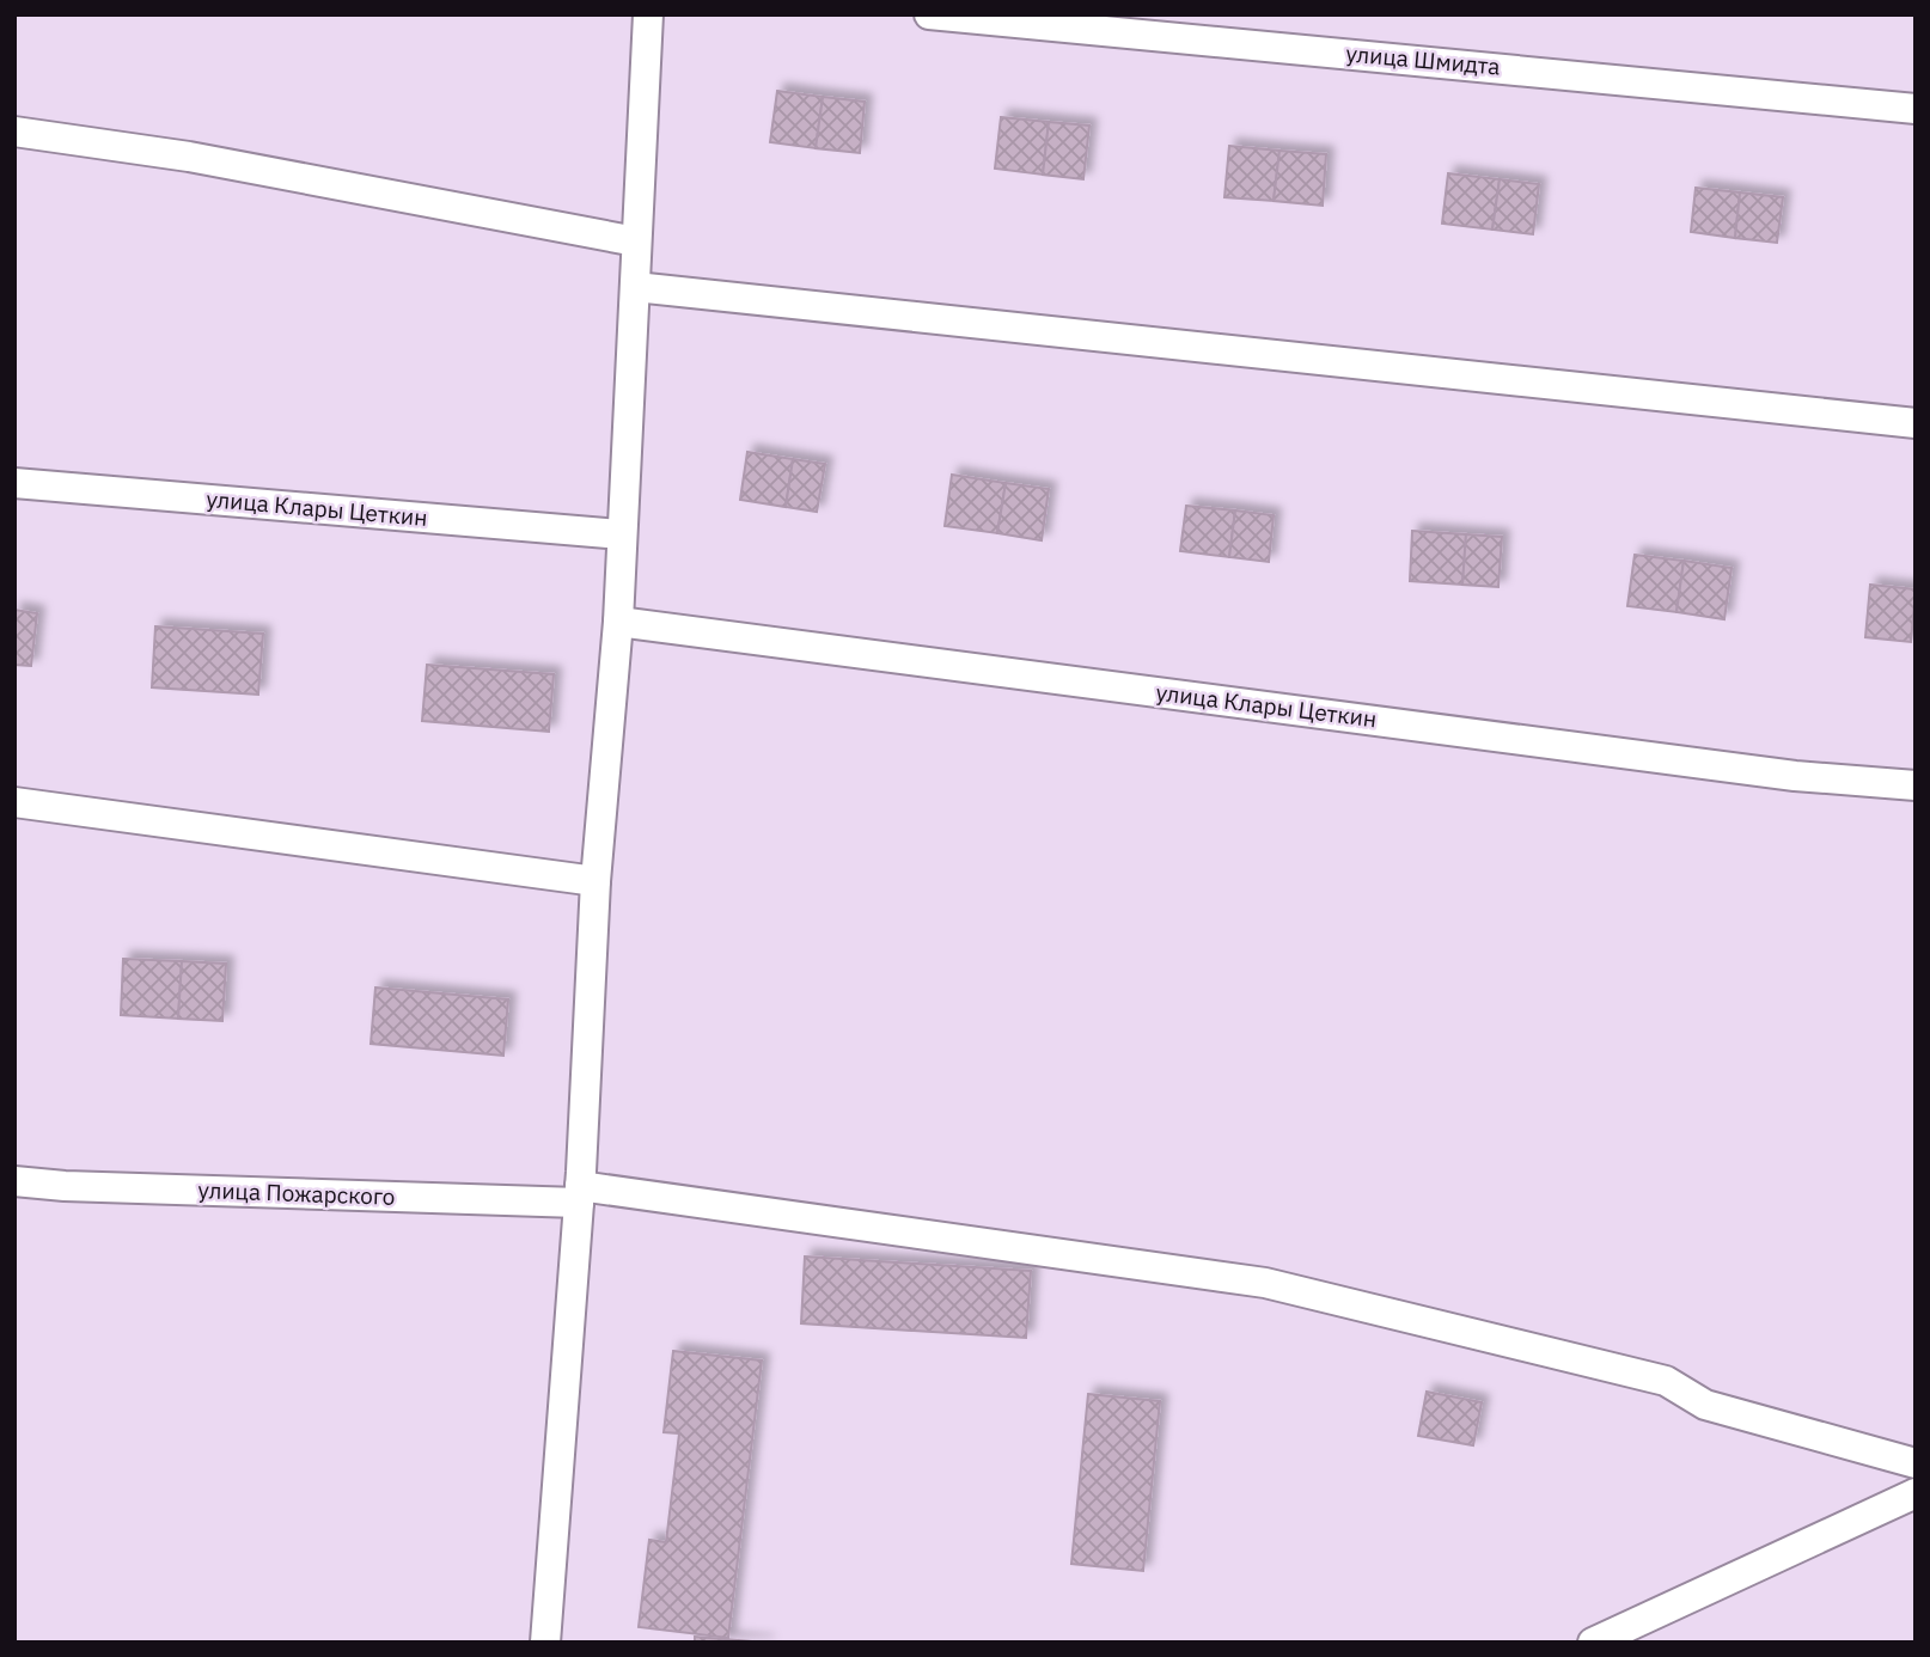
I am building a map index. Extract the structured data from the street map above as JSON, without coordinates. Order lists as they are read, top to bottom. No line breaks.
{"streets":{"street":["улица Шмидта","улица Клары Цеткин","улица Пожарского"]}}
